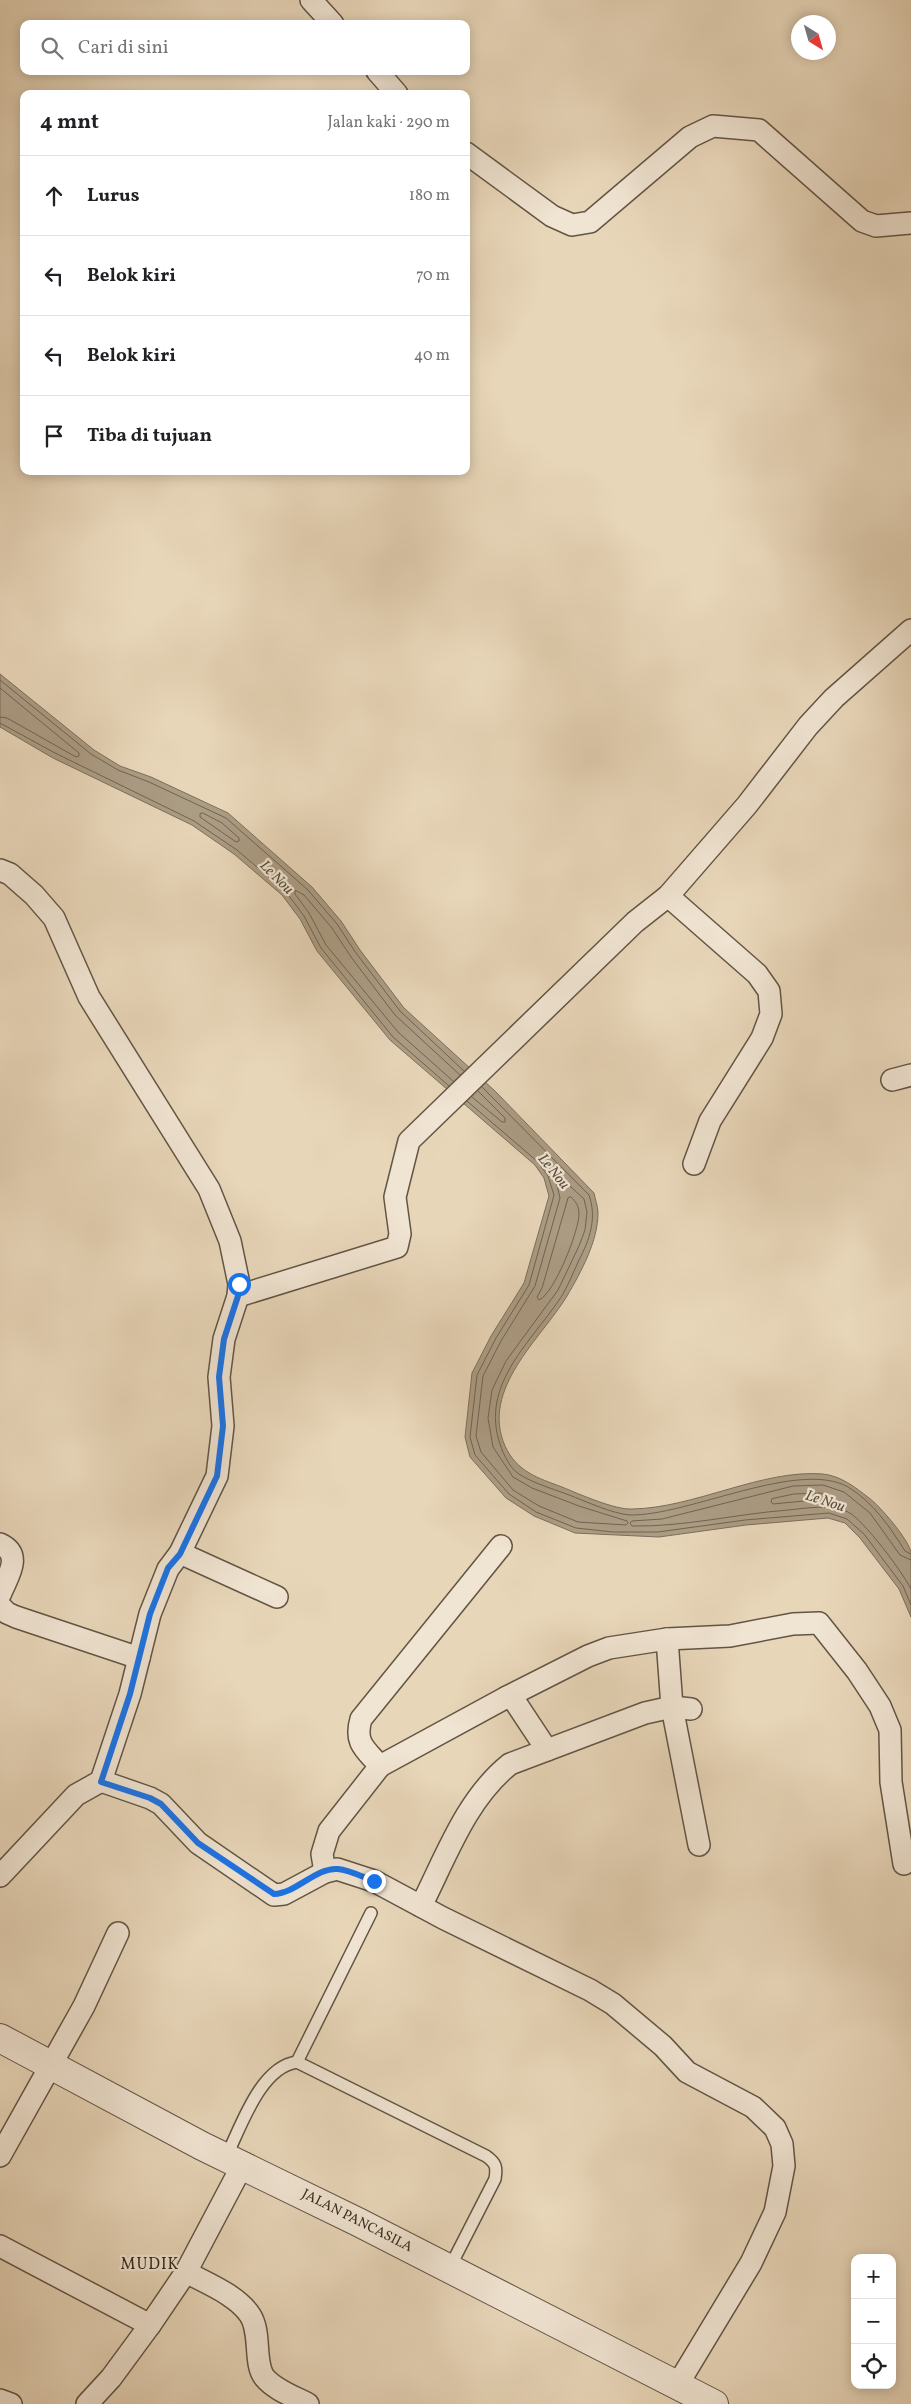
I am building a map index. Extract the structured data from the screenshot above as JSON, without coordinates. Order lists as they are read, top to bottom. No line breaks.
{"streets":{"street":["JALAN PANCASILA"]},"districts":["MUDIK"],"water":["Le Nou"],"north":"bottom right","page":{"search":"Cari di sini","heading":["4 mnt","Jalan kaki · 290 m"],"list":[["Lurus","180 m"],["Belok kiri","70 m"],["Belok kiri","40 m"],"Tiba di tujuan"],"map_buttons":["+","−"]}}
